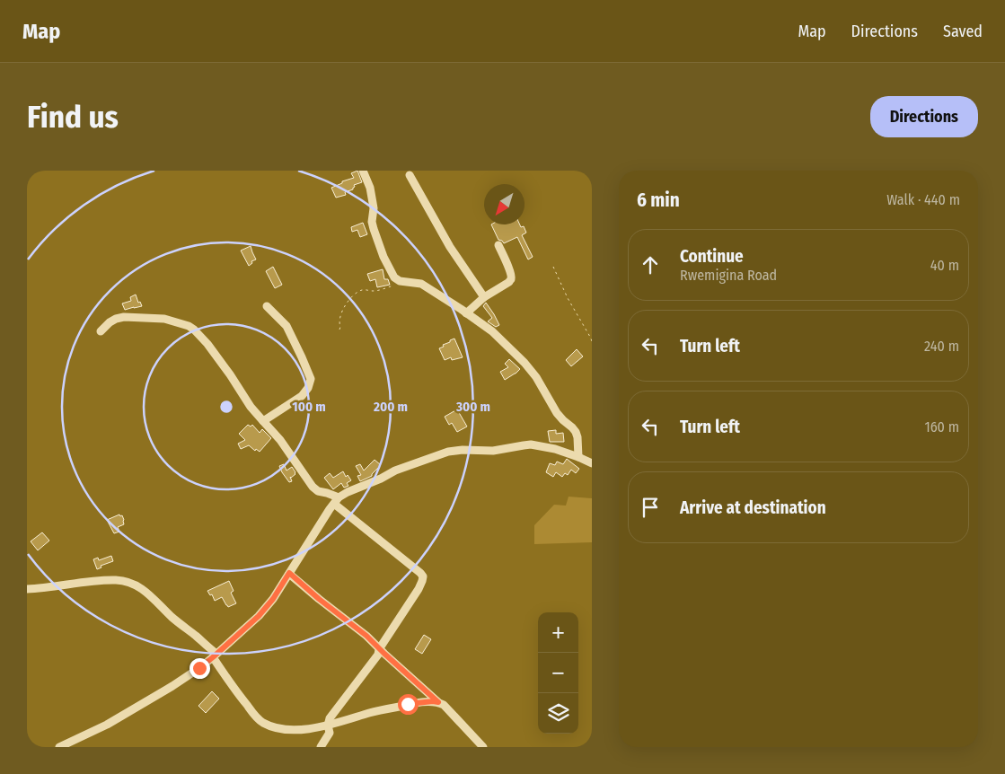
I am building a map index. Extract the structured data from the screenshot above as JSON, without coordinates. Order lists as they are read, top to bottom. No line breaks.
{"north":"bottom left","page":{"header":"Map","nav":["Map","Directions","Saved"],"buttons":"Directions","title":"Find us","heading":["6 min","Walk · 440 m"],"list":[["Continue","Rwemigina Road","40 m"],["Turn left","240 m"],["Turn left","160 m"],"Arrive at destination"],"map_buttons":["+","−"]},"rings":["100 m","200 m","300 m"]}
